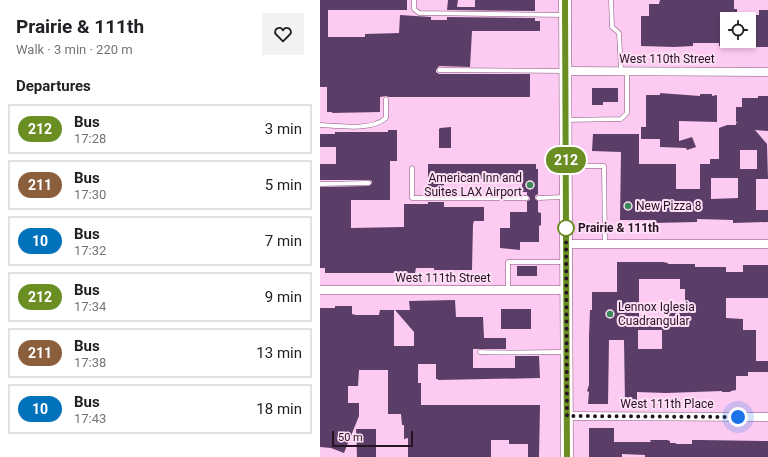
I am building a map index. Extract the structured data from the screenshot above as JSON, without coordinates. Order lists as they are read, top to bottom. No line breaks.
{"streets":{"street":["West 110th Street","West 111th Street","West 111th Place"]},"places":["American Inn and Suites LAX Airport","New Pizza 8","Prairie & 111th","Lennox Iglesia Cuadrangular"],"lines":["bus line 212"],"scale_bar":"50 m","page":{"heading":[["Prairie & 111th","Walk · 3 min · 220 m"],"Departures"],"on_map":"212","list":[{"mark":"212","name":"Bus","note":"17:28","value":"3 min"},{"mark":"211","name":"Bus","note":"17:30","value":"5 min"},{"mark":"10","name":"Bus","note":"17:32","value":"7 min"},{"mark":"212","name":"Bus","note":"17:34","value":"9 min"},{"mark":"211","name":"Bus","note":"17:38","value":"13 min"},{"mark":"10","name":"Bus","note":"17:43","value":"18 min"}],"scale":"50 m"}}
